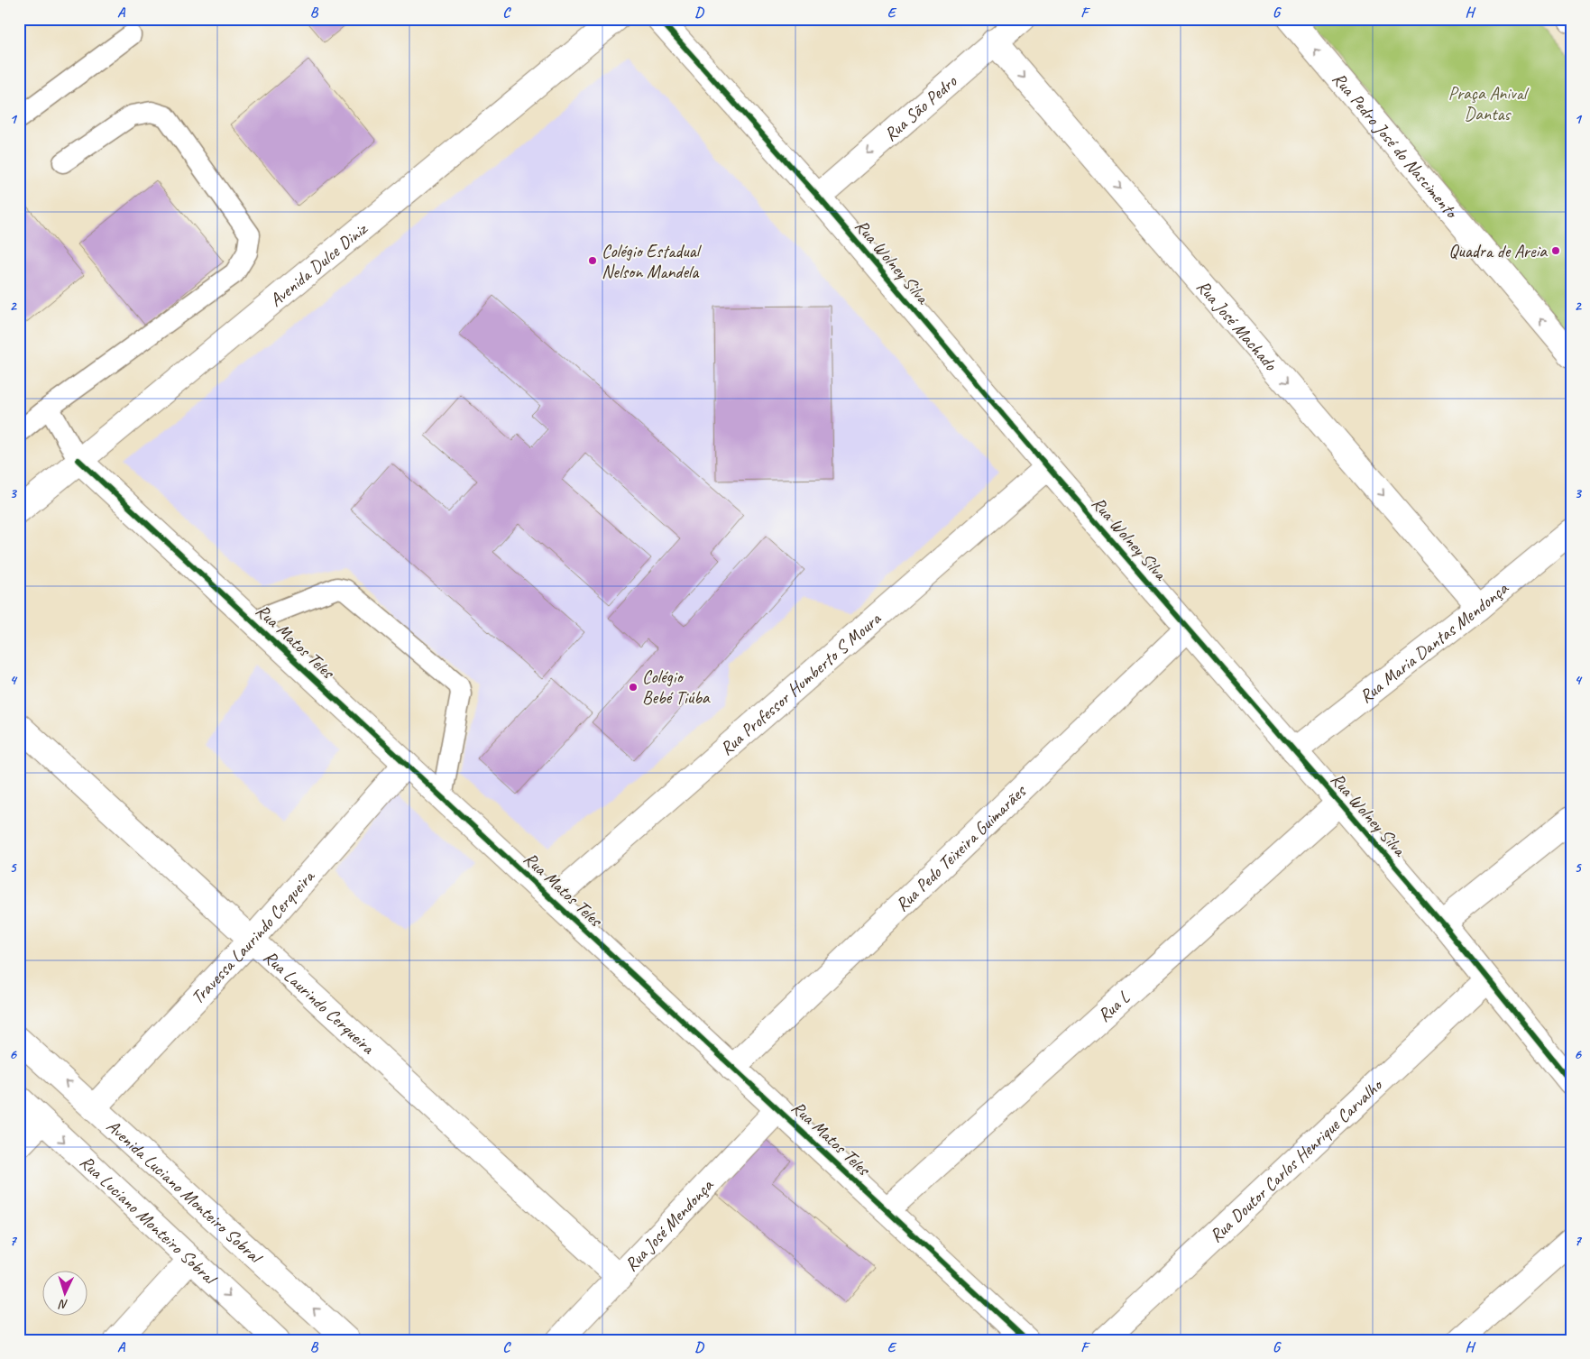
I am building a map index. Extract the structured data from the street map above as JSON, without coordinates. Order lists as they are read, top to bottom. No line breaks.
{"streets":{"street":["Rua São Pedro","Rua Pedro José do Nascimento","Rua Wolney Silva","Avenida Dulce Diniz","Rua José Machado","Rua Matos Teles","Rua Maria Dantas Mendonça","Rua Professor Humberto S Moura","Rua Pedo Teixeira Guimarães","Travessa Laurindo Cerqueira","Rua Laurindo Cerqueira","Rua L","Rua Doutor Carlos Henrique Carvalho","Avenida Luciano Monteiro Sobral","Rua Luciano Monteiro Sobral","Rua José Mendonça"]},"crossings":[["Rua São Pedro","Rua Wolney Silva"],["Rua São Pedro","Rua José Machado"],["Rua Wolney Silva","Rua Maria Dantas Mendonça"],["Rua Wolney Silva","Rua Professor Humberto S Moura"],["Rua Wolney Silva","Rua Pedo Teixeira Guimarães"],["Rua Wolney Silva","Rua L"],["Rua Wolney Silva","Rua Doutor Carlos Henrique Carvalho"],["Avenida Dulce Diniz","Rua Matos Teles"],["Rua José Machado","Rua Maria Dantas Mendonça"],["Rua Matos Teles","Rua Professor Humberto S Moura"],["Rua Matos Teles","Rua Pedo Teixeira Guimarães"],["Rua Matos Teles","Travessa Laurindo Cerqueira"],["Rua Matos Teles","Rua L"],["Rua Matos Teles","Rua José Mendonça"],["Travessa Laurindo Cerqueira","Rua Laurindo Cerqueira"],["Travessa Laurindo Cerqueira","Avenida Luciano Monteiro Sobral"],["Rua Laurindo Cerqueira","Rua José Mendonça"]],"one_way":["Rua São Pedro","Rua Pedro José do Nascimento","Rua José Machado","Avenida Luciano Monteiro Sobral","Rua Luciano Monteiro Sobral"],"parks":["Praça Anival Dantas"],"places":["Quadra de Areia","Colégio Estadual Nelson Mandela","Colégio Bebé Tiúba"],"north":"bottom","grid":{"columns":["A","B","C","D","E","F","G","H"],"rows":["1","2","3","4","5","6","7"]}}
